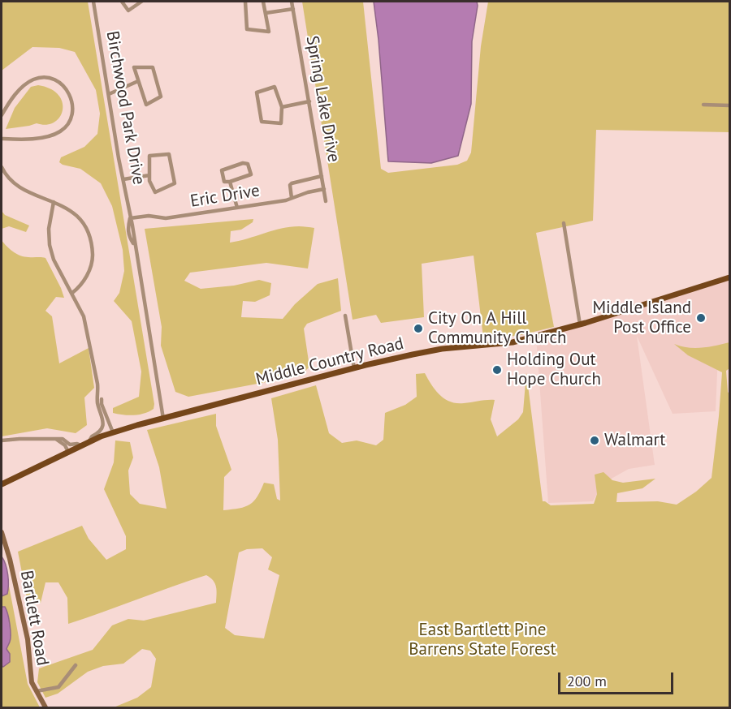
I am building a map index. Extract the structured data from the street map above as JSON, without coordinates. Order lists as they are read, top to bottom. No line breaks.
{"streets":{"main road":["Middle Country Road"],"street":["Spring Lake Drive","Birchwood Park Drive","Eric Drive","Bartlett Road"]},"crossings":[["Spring Lake Drive","Eric Drive"],["Birchwood Park Drive","Eric Drive"],["Birchwood Park Drive","Middle Country Road"]],"parks":["East Bartlett Pine Barrens State Forest"],"places":["Middle Island Post Office","City On A Hill Community Church","Holding Out Hope Church","Walmart"],"scale_bar":"200 m"}
